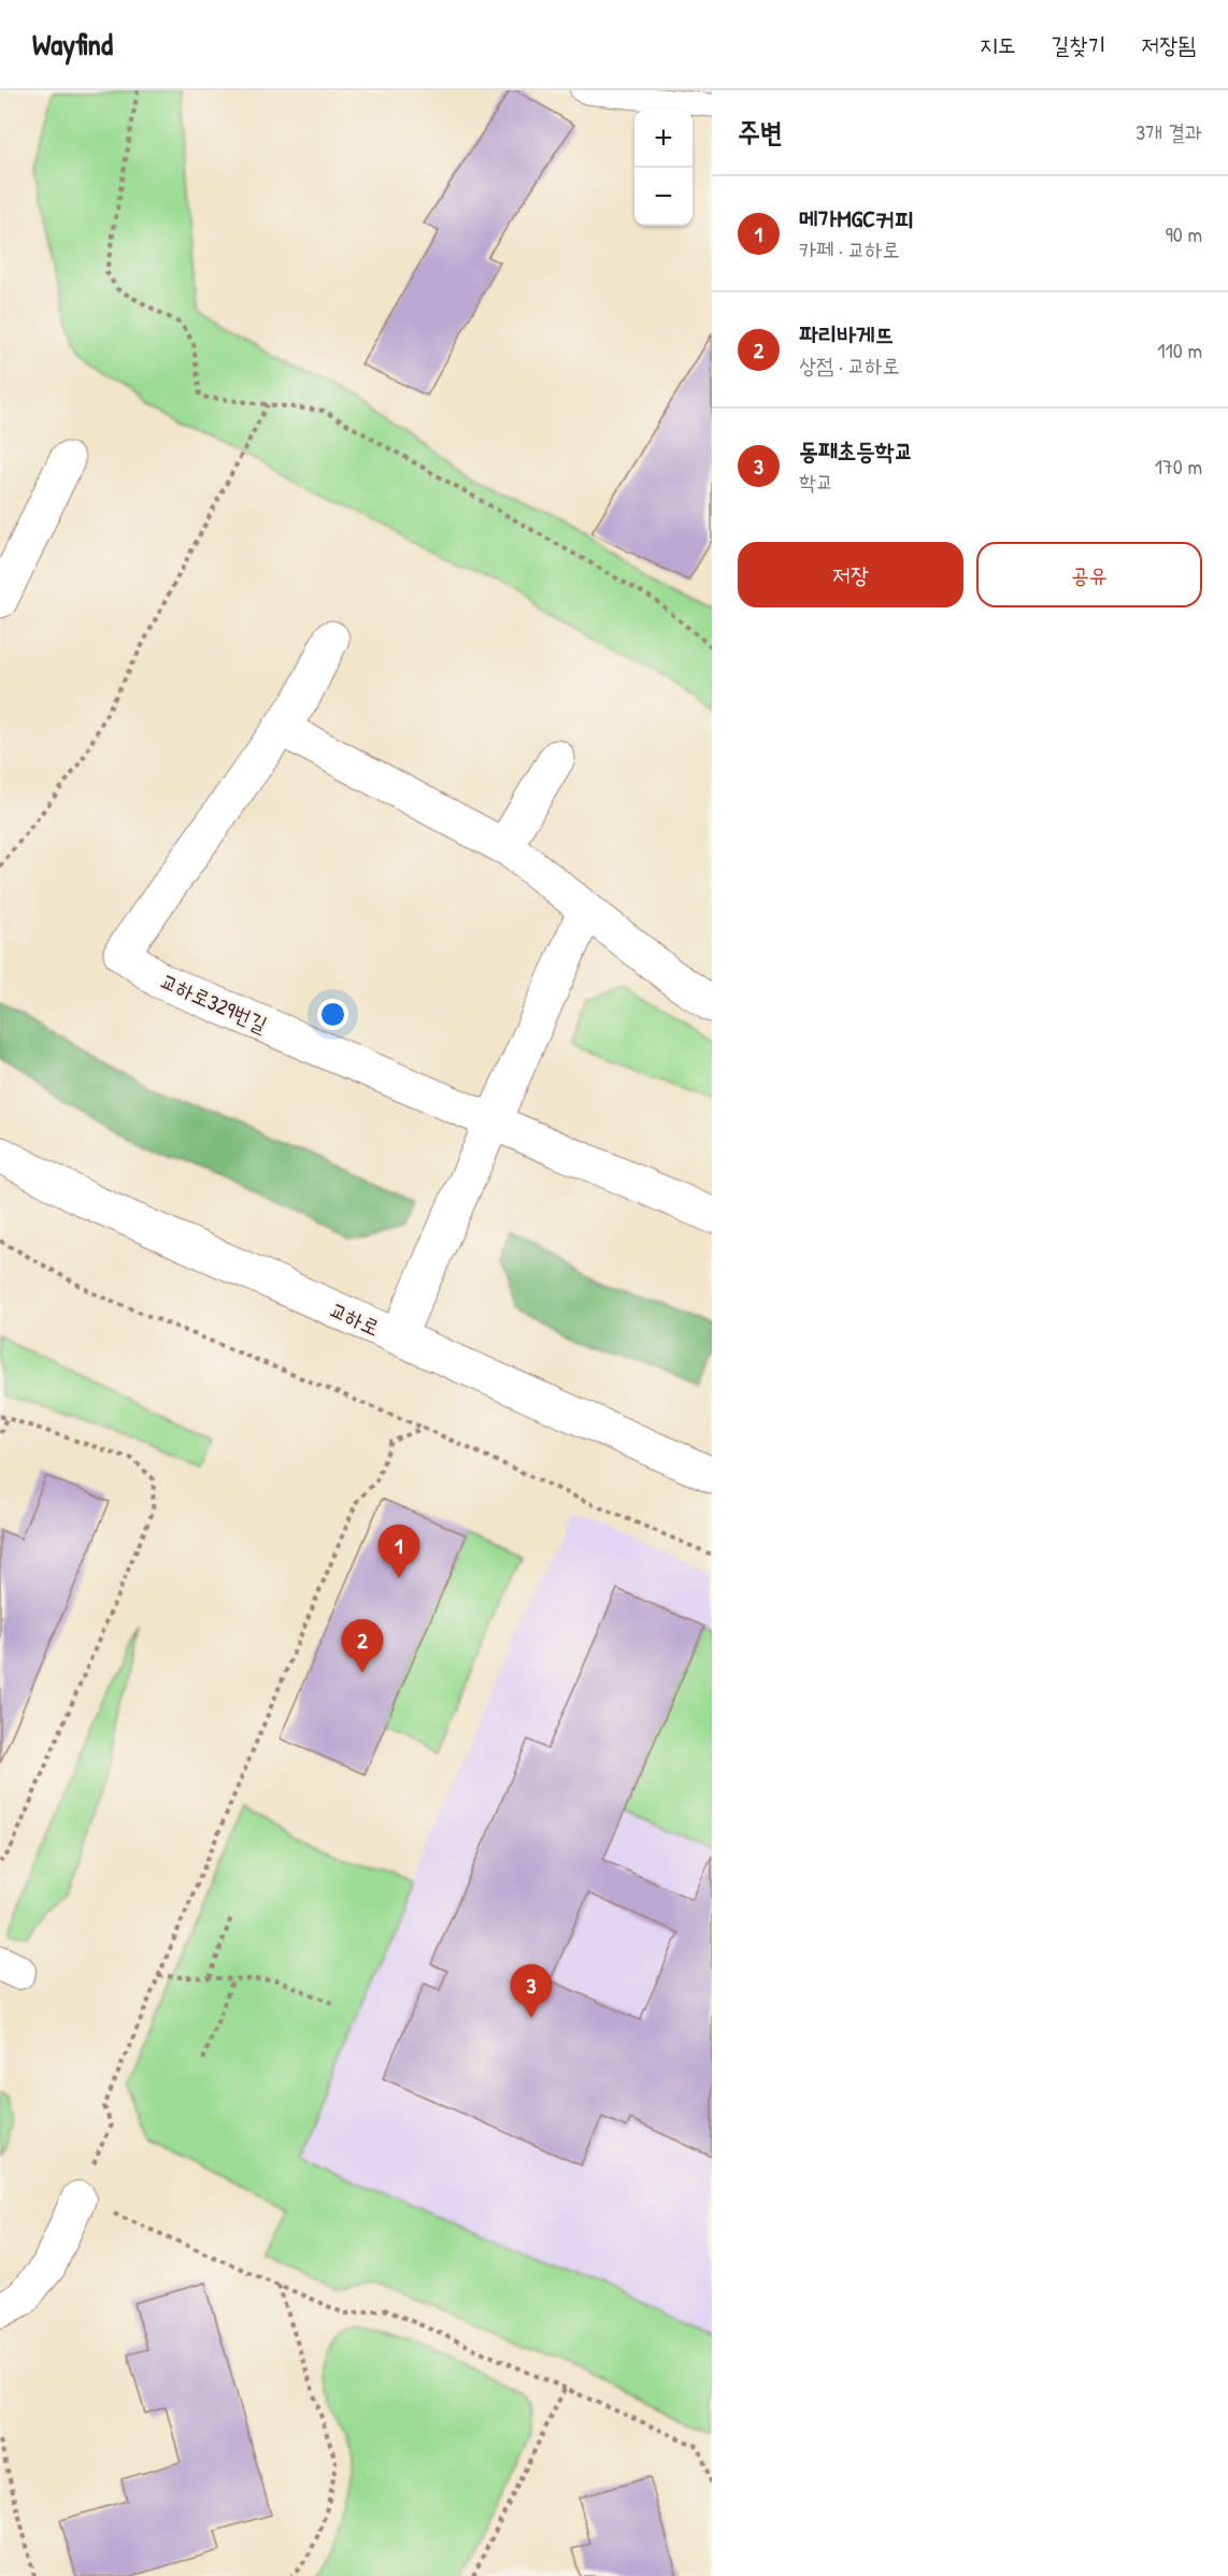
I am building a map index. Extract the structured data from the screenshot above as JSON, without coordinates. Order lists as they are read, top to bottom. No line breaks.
{"streets":{"street":["교하로329번길","교하로"]},"page":{"header":"Wayfind","nav":["지도","길찾기","저장됨"],"heading":["주변","3개 결과"],"map_buttons":["+","−"],"list":[{"mark":"1","name":"메가MGC커피","note":"카페 · 교하로","value":"90 m"},{"mark":"2","name":"파리바게뜨","note":"상점 · 교하로","value":"110 m"},{"mark":"3","name":"동패초등학교","note":"학교","value":"170 m"}],"buttons":["저장","공유"],"pins":["1","2","3"]}}
